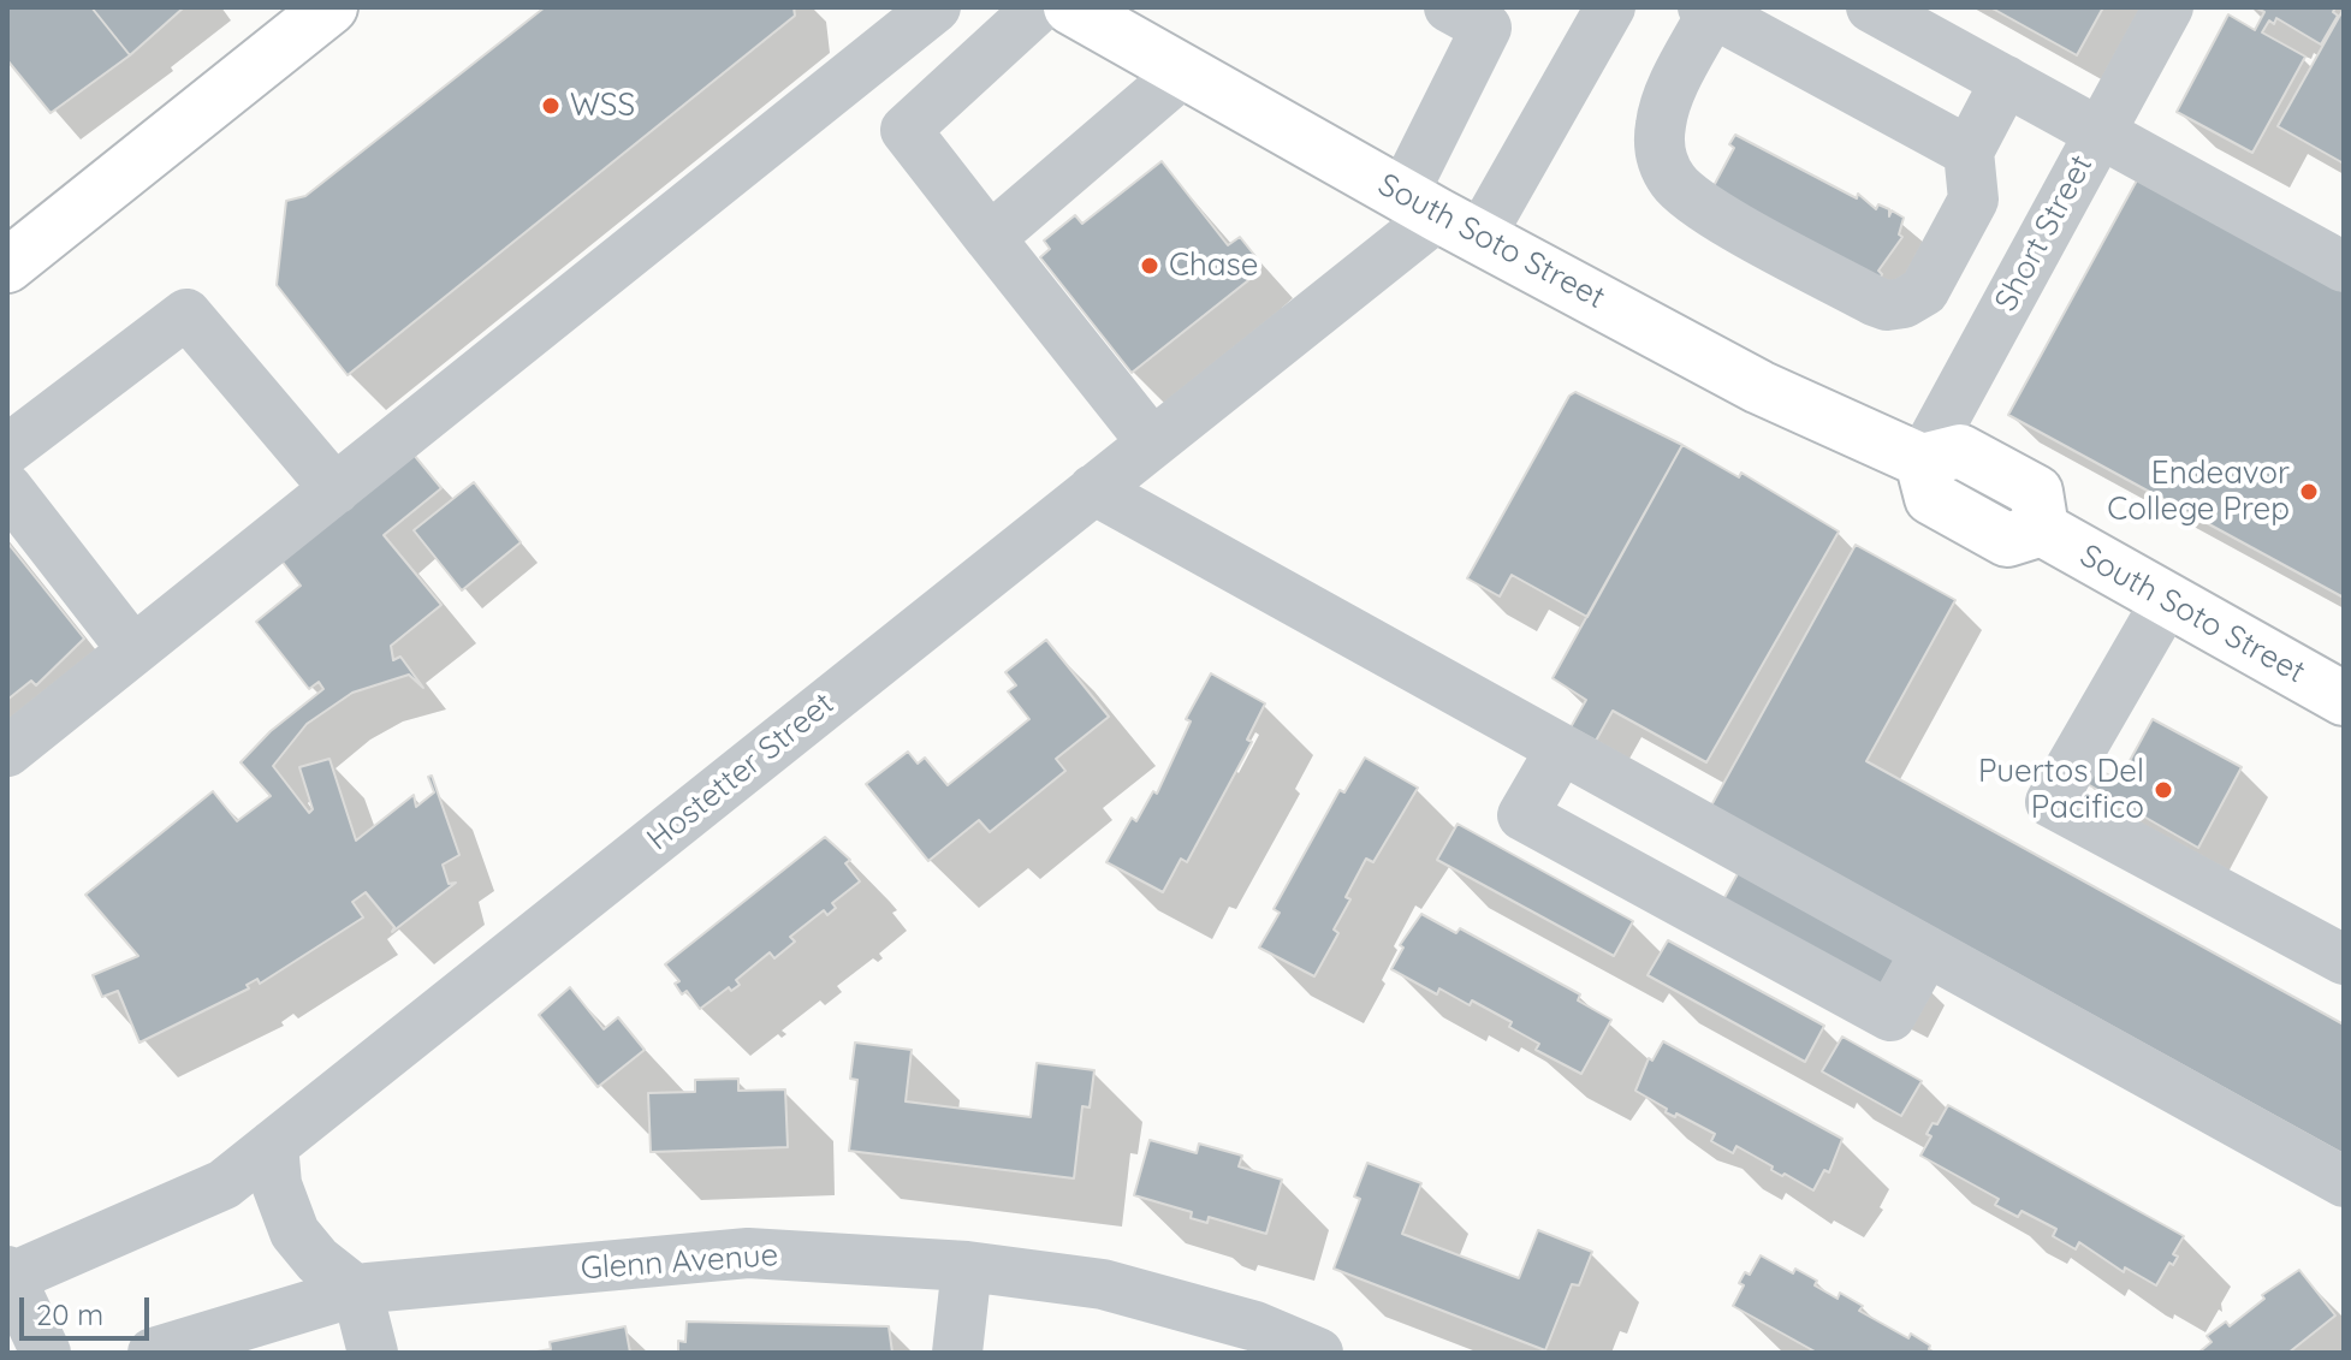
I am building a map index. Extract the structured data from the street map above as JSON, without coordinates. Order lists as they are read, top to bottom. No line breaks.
{"streets":{"main road":["South Soto Street"],"street":["Short Street","Hostetter Street","Glenn Avenue"]},"crossings":[["Short Street","South Soto Street"],["South Soto Street","Hostetter Street"]],"places":["WSS","Chase","Endeavor College Prep","Puertos Del Pacifico"],"scale_bar":"20 m"}
